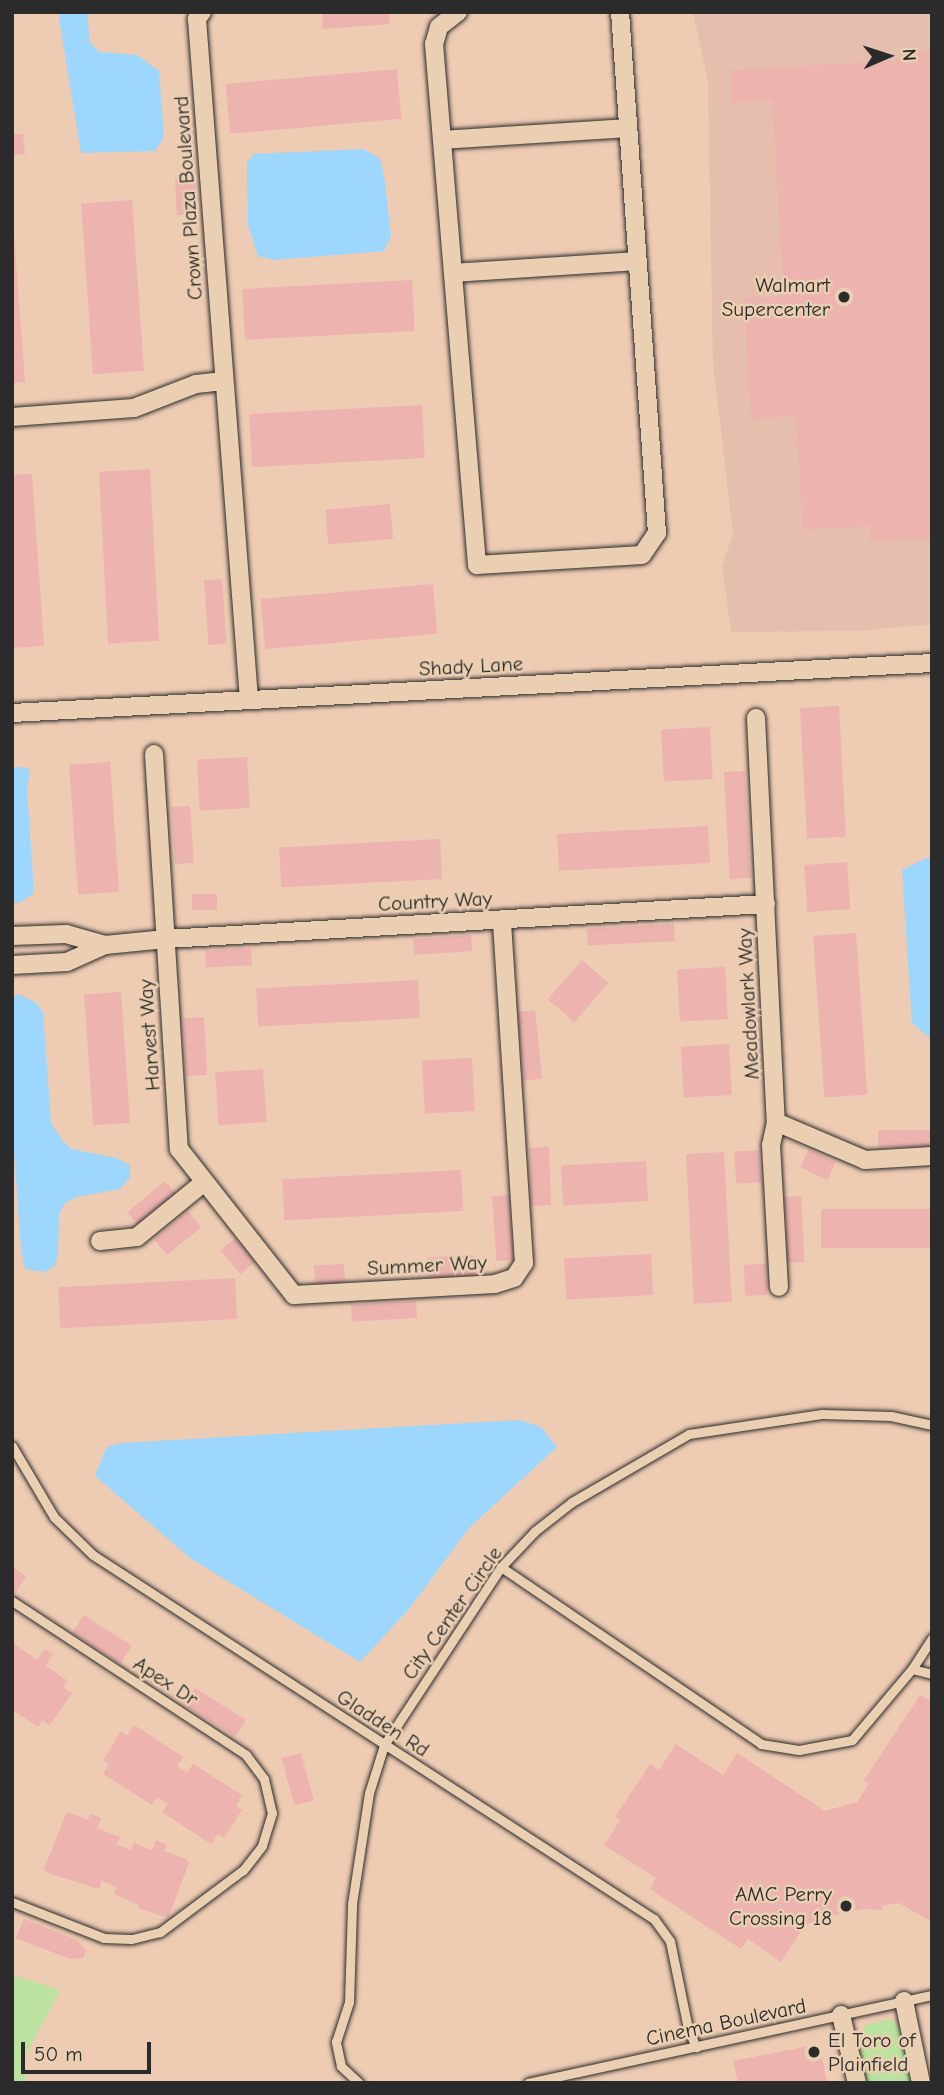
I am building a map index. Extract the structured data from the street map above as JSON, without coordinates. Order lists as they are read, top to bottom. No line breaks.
{"streets":{"street":["Crown Plaza Boulevard","Shady Lane","Country Way","Meadowlark Way","Harvest Way","Summer Way"],"lane":["City Center Circle","Apex Dr","Gladden Rd","Cinema Boulevard"]},"crossings":[["Crown Plaza Boulevard","Shady Lane"],["Country Way","Meadowlark Way"],["Country Way","Harvest Way"],["Country Way","Summer Way"],["Harvest Way","Summer Way"],["City Center Circle","Gladden Rd"],["Gladden Rd","Cinema Boulevard"]],"places":["Walmart Supercenter","AMC Perry Crossing 18","El Toro of Plainfield"],"scale_bar":"50 m","north":"right"}
